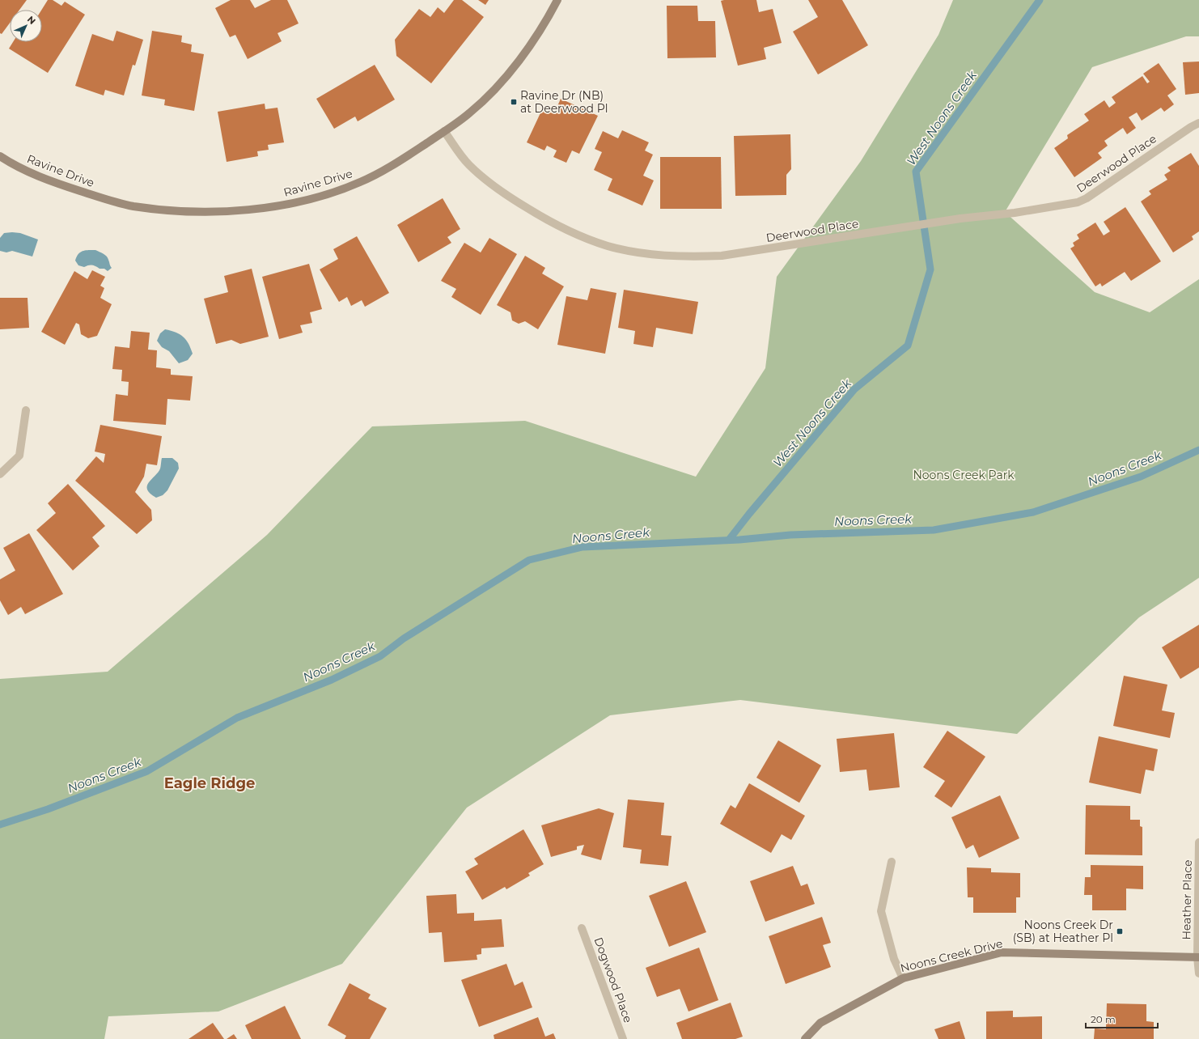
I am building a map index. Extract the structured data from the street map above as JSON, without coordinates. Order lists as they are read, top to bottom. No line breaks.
{"streets":{"street":["Deerwood Place","Ravine Drive","Heather Place","Noons Creek Drive","Dogwood Place"]},"crossings":[["Deerwood Place","Ravine Drive"],["Heather Place","Noons Creek Drive"]],"districts":["Eagle Ridge"],"water":["West Noons Creek","Noons Creek"],"parks":["Noons Creek Park"],"places":{"transit":["Ravine Dr (NB) at Deerwood Pl","Noons Creek Dr (SB) at Heather Pl"]},"scale_bar":"20 m","north":"top right"}
